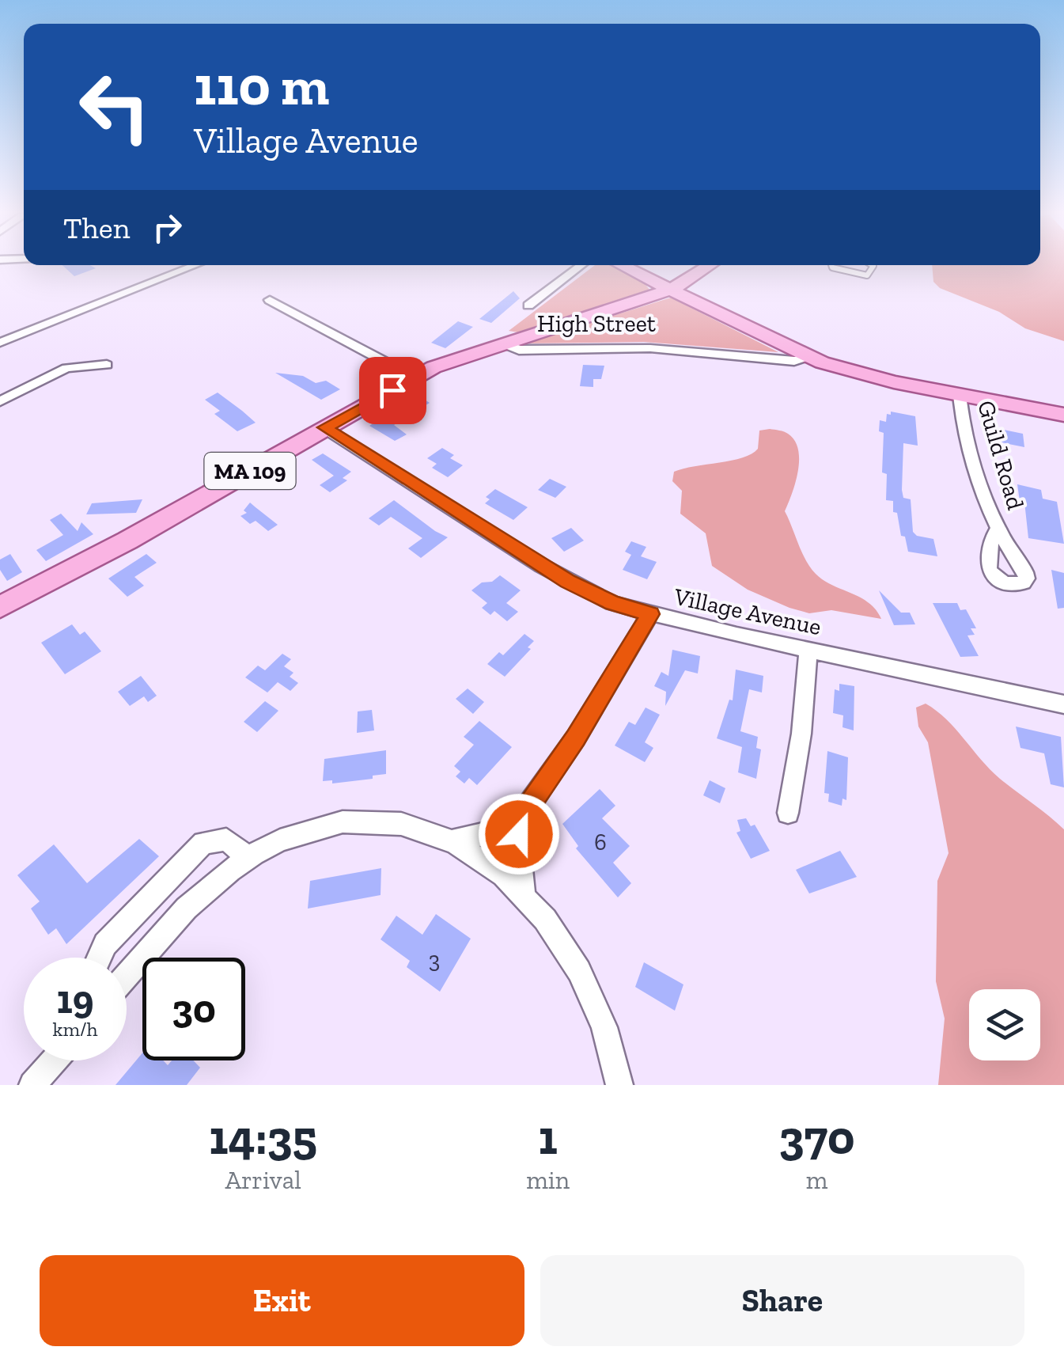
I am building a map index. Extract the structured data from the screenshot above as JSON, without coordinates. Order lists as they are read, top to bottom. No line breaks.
{"streets":{"main road":["High Street","MA 109"],"street":["Guild Road","Village Avenue"]},"crossings":[["High Street","Guild Road"],["High Street","MA 109"],["High Street","Village Avenue"]],"house_numbers":["6","3"],"page":{"turn":["110 m","Village Avenue"],"then":"Then","speed":"19 km/h","limit":"30","eta":["14:35","Arrival","1","min","370","m"],"buttons":["Exit","Share"]}}
